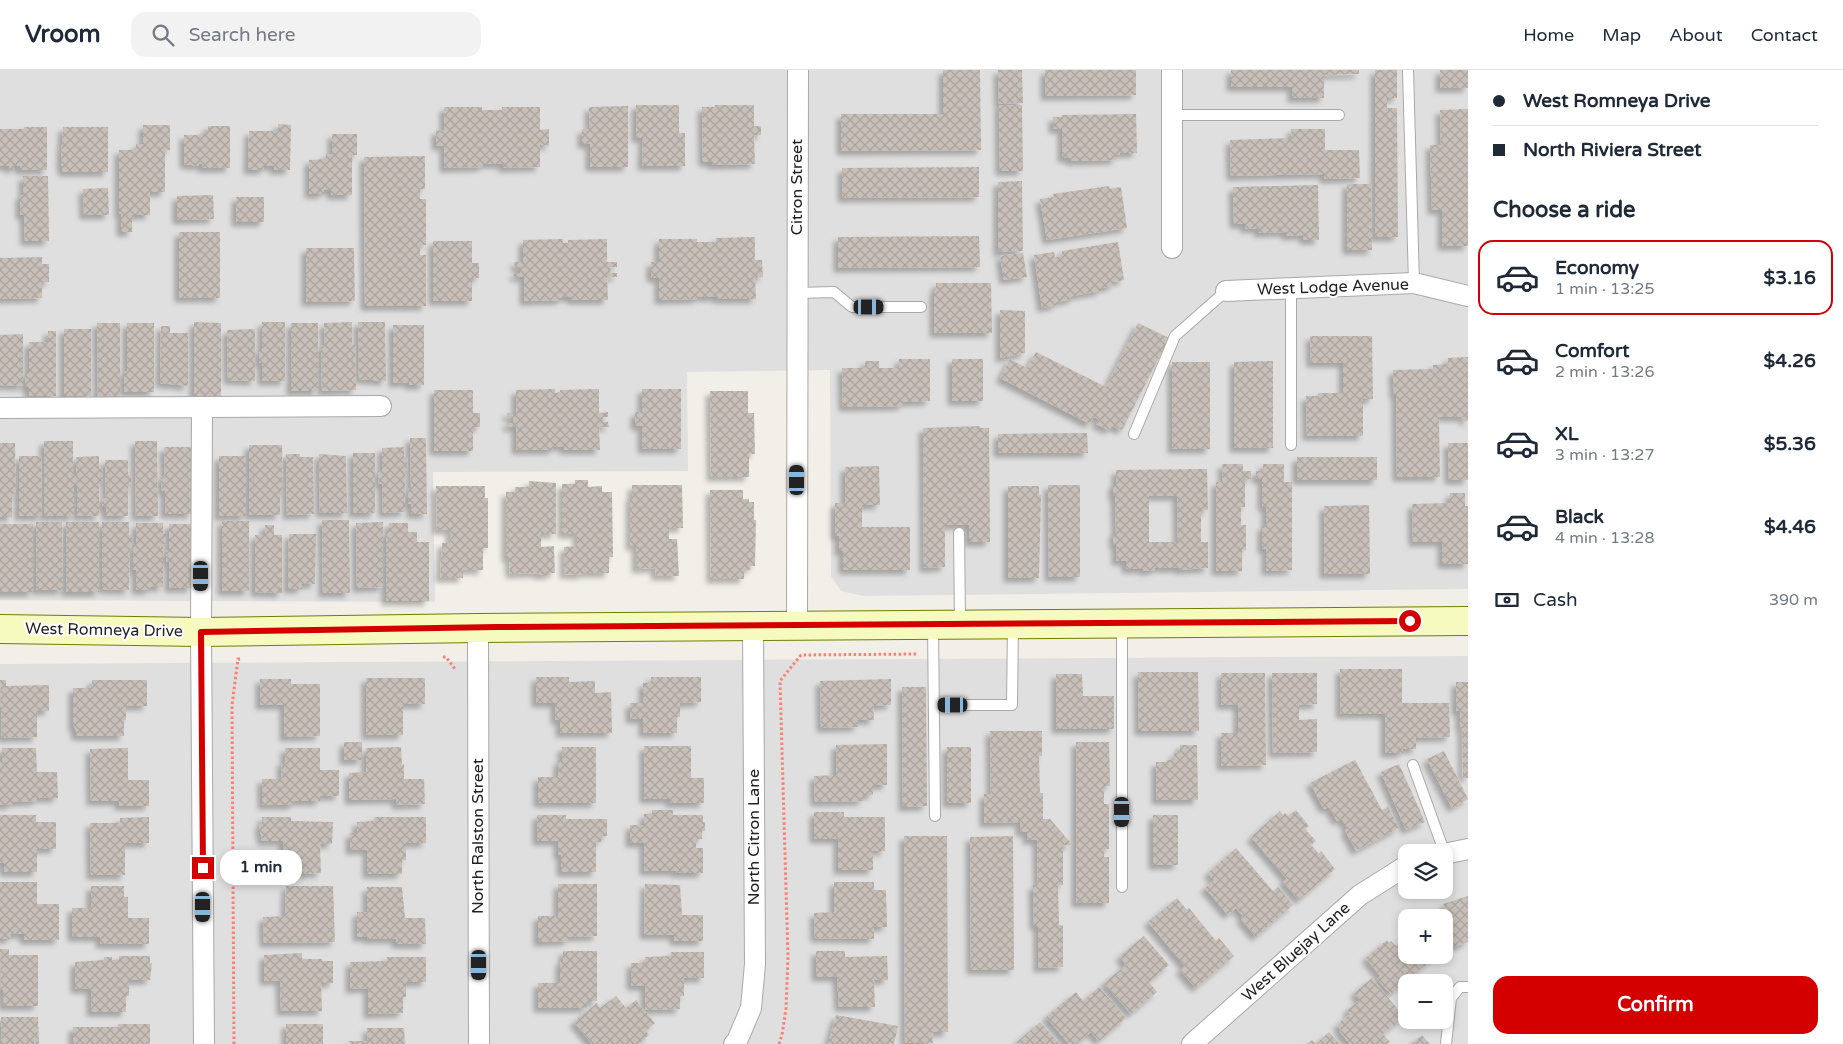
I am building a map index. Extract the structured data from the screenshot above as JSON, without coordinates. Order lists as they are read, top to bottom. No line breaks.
{"streets":{"street":["Citron Street","West Lodge Avenue","West Romneya Drive","North Ralston Street","North Citron Lane","West Bluejay Lane"]},"crossings":[["West Romneya Drive","North Ralston Street"],["West Romneya Drive","North Citron Lane"]],"page":{"header":"Vroom","search":"Search here","nav":["Home","Map","About","Contact"],"banner":["West Romneya Drive","North Riviera Street"],"heading":"Choose a ride","list":[{"name":"Economy","note":"1 min · 13:25","value":"$3.16"},{"name":"Comfort","note":"2 min · 13:26","value":"$4.26"},{"name":"XL","note":"3 min · 13:27","value":"$5.36"},{"name":"Black","note":"4 min · 13:28","value":"$4.46"}],"pay":["Cash","390 m"],"map_buttons":["+","−"],"bubble":"1 min","buttons":"Confirm"}}
